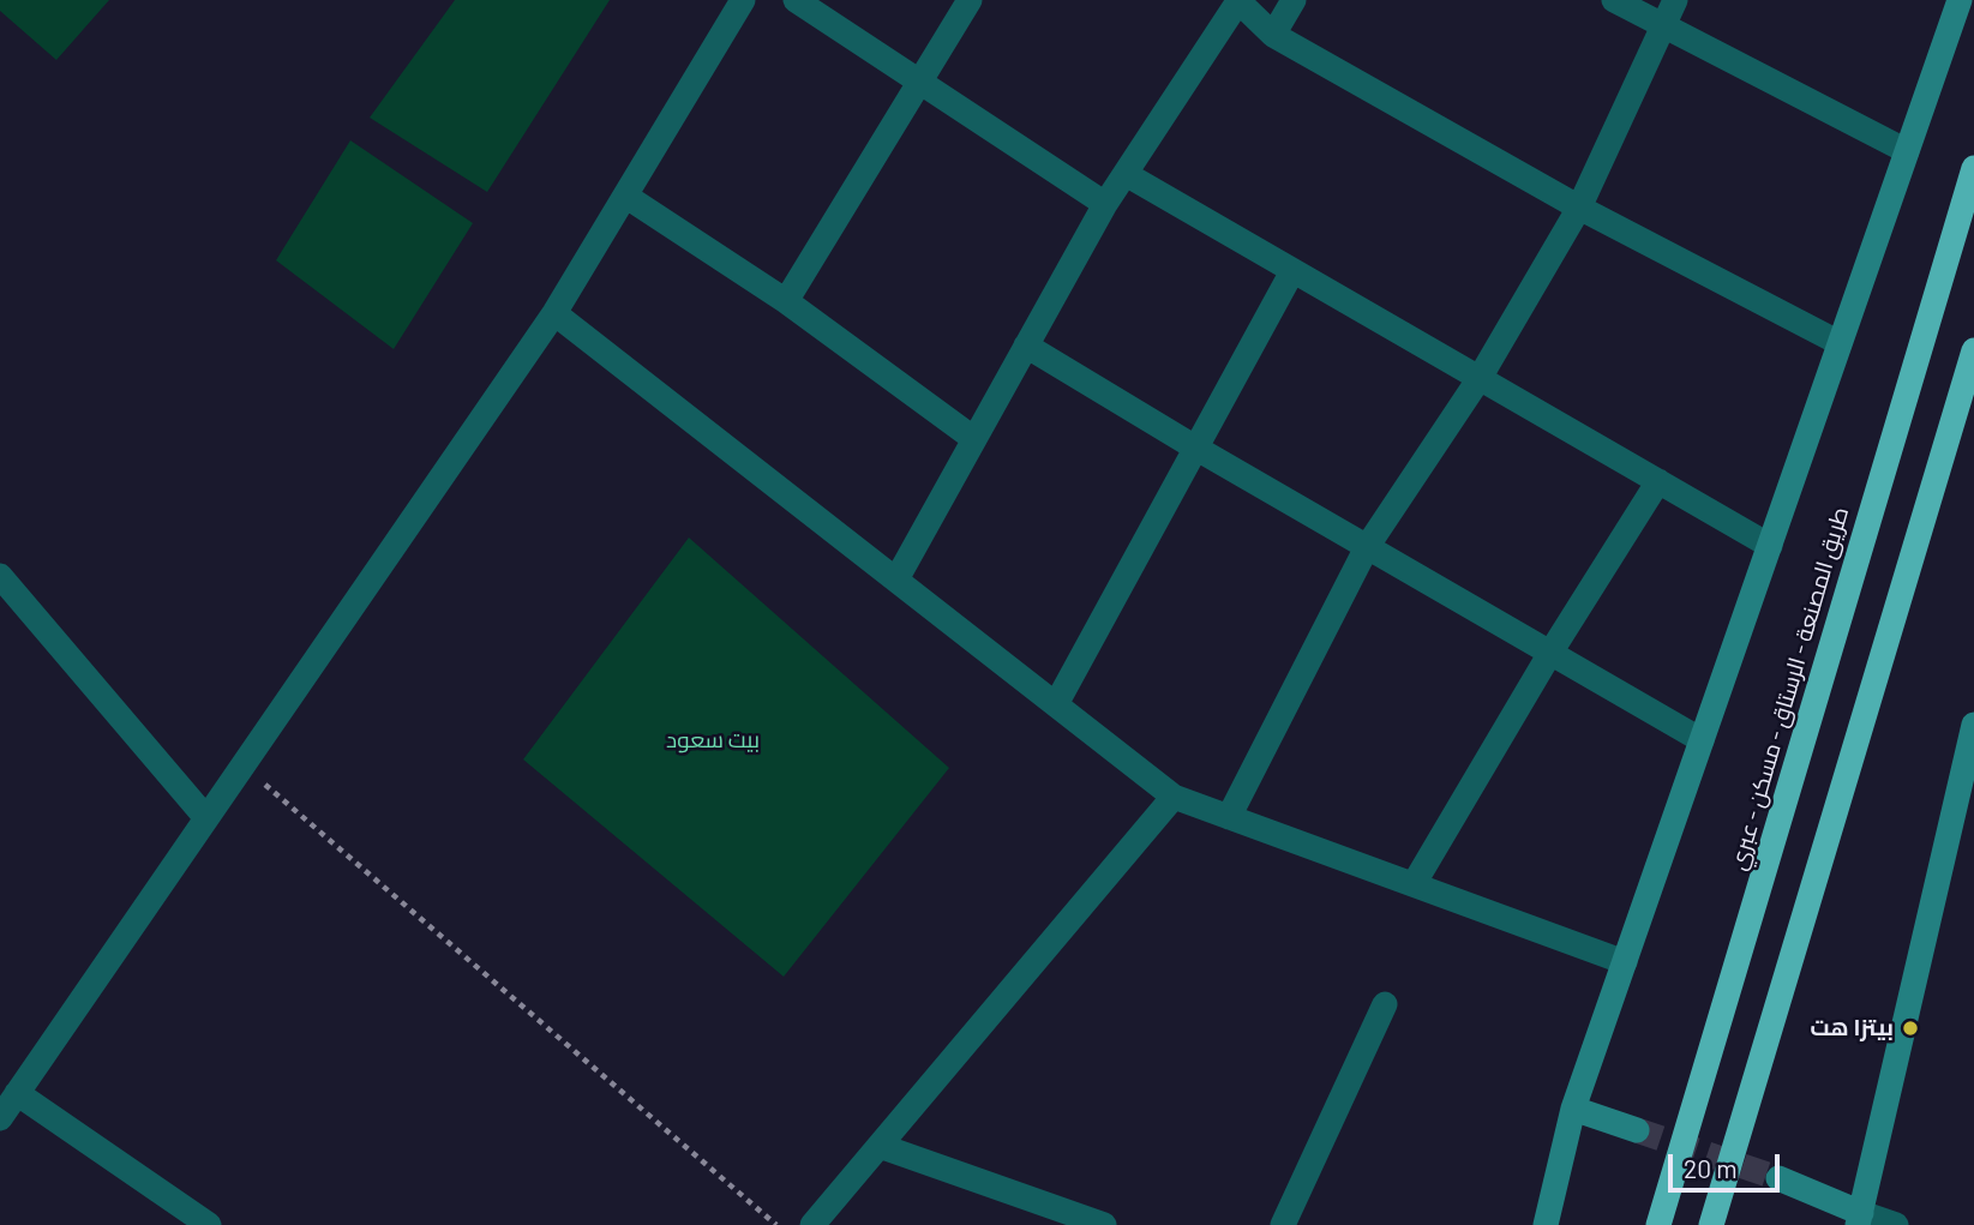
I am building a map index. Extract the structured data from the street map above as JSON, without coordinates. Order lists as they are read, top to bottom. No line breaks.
{"streets":{"highway":["طريق المصنعة - الرستاق - مسكن - عبري"]},"parks":["بيت سعود"],"places":["بيتزا هت"],"scale_bar":"20 m"}
